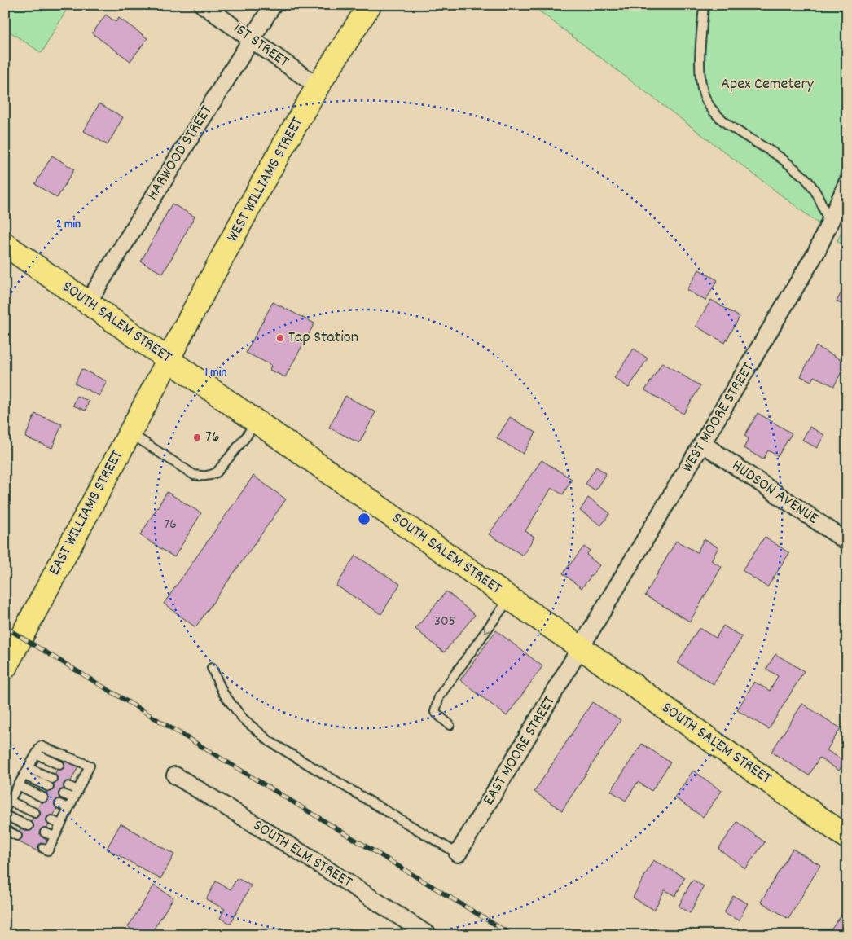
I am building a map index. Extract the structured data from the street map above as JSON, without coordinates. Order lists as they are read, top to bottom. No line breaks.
{"streets":{"main road":["WEST WILLIAMS STREET","SOUTH SALEM STREET","EAST WILLIAMS STREET"],"street":["1ST STREET","HARWOOD STREET","WEST MOORE STREET","HUDSON AVENUE","EAST MOORE STREET","SOUTH ELM STREET"]},"crossings":[["1ST STREET","HARWOOD STREET"],["1ST STREET","WEST WILLIAMS STREET"],["HARWOOD STREET","SOUTH SALEM STREET"],["WEST WILLIAMS STREET","SOUTH SALEM STREET"],["WEST WILLIAMS STREET","EAST WILLIAMS STREET"],["SOUTH SALEM STREET","WEST MOORE STREET"],["SOUTH SALEM STREET","EAST WILLIAMS STREET"],["SOUTH SALEM STREET","EAST MOORE STREET"],["WEST MOORE STREET","HUDSON AVENUE"],["WEST MOORE STREET","EAST MOORE STREET"]],"parks":["Apex Cemetery"],"places":["Tap Station","76"],"house_numbers":["76","305"],"rings":["2 min","1 min"]}
